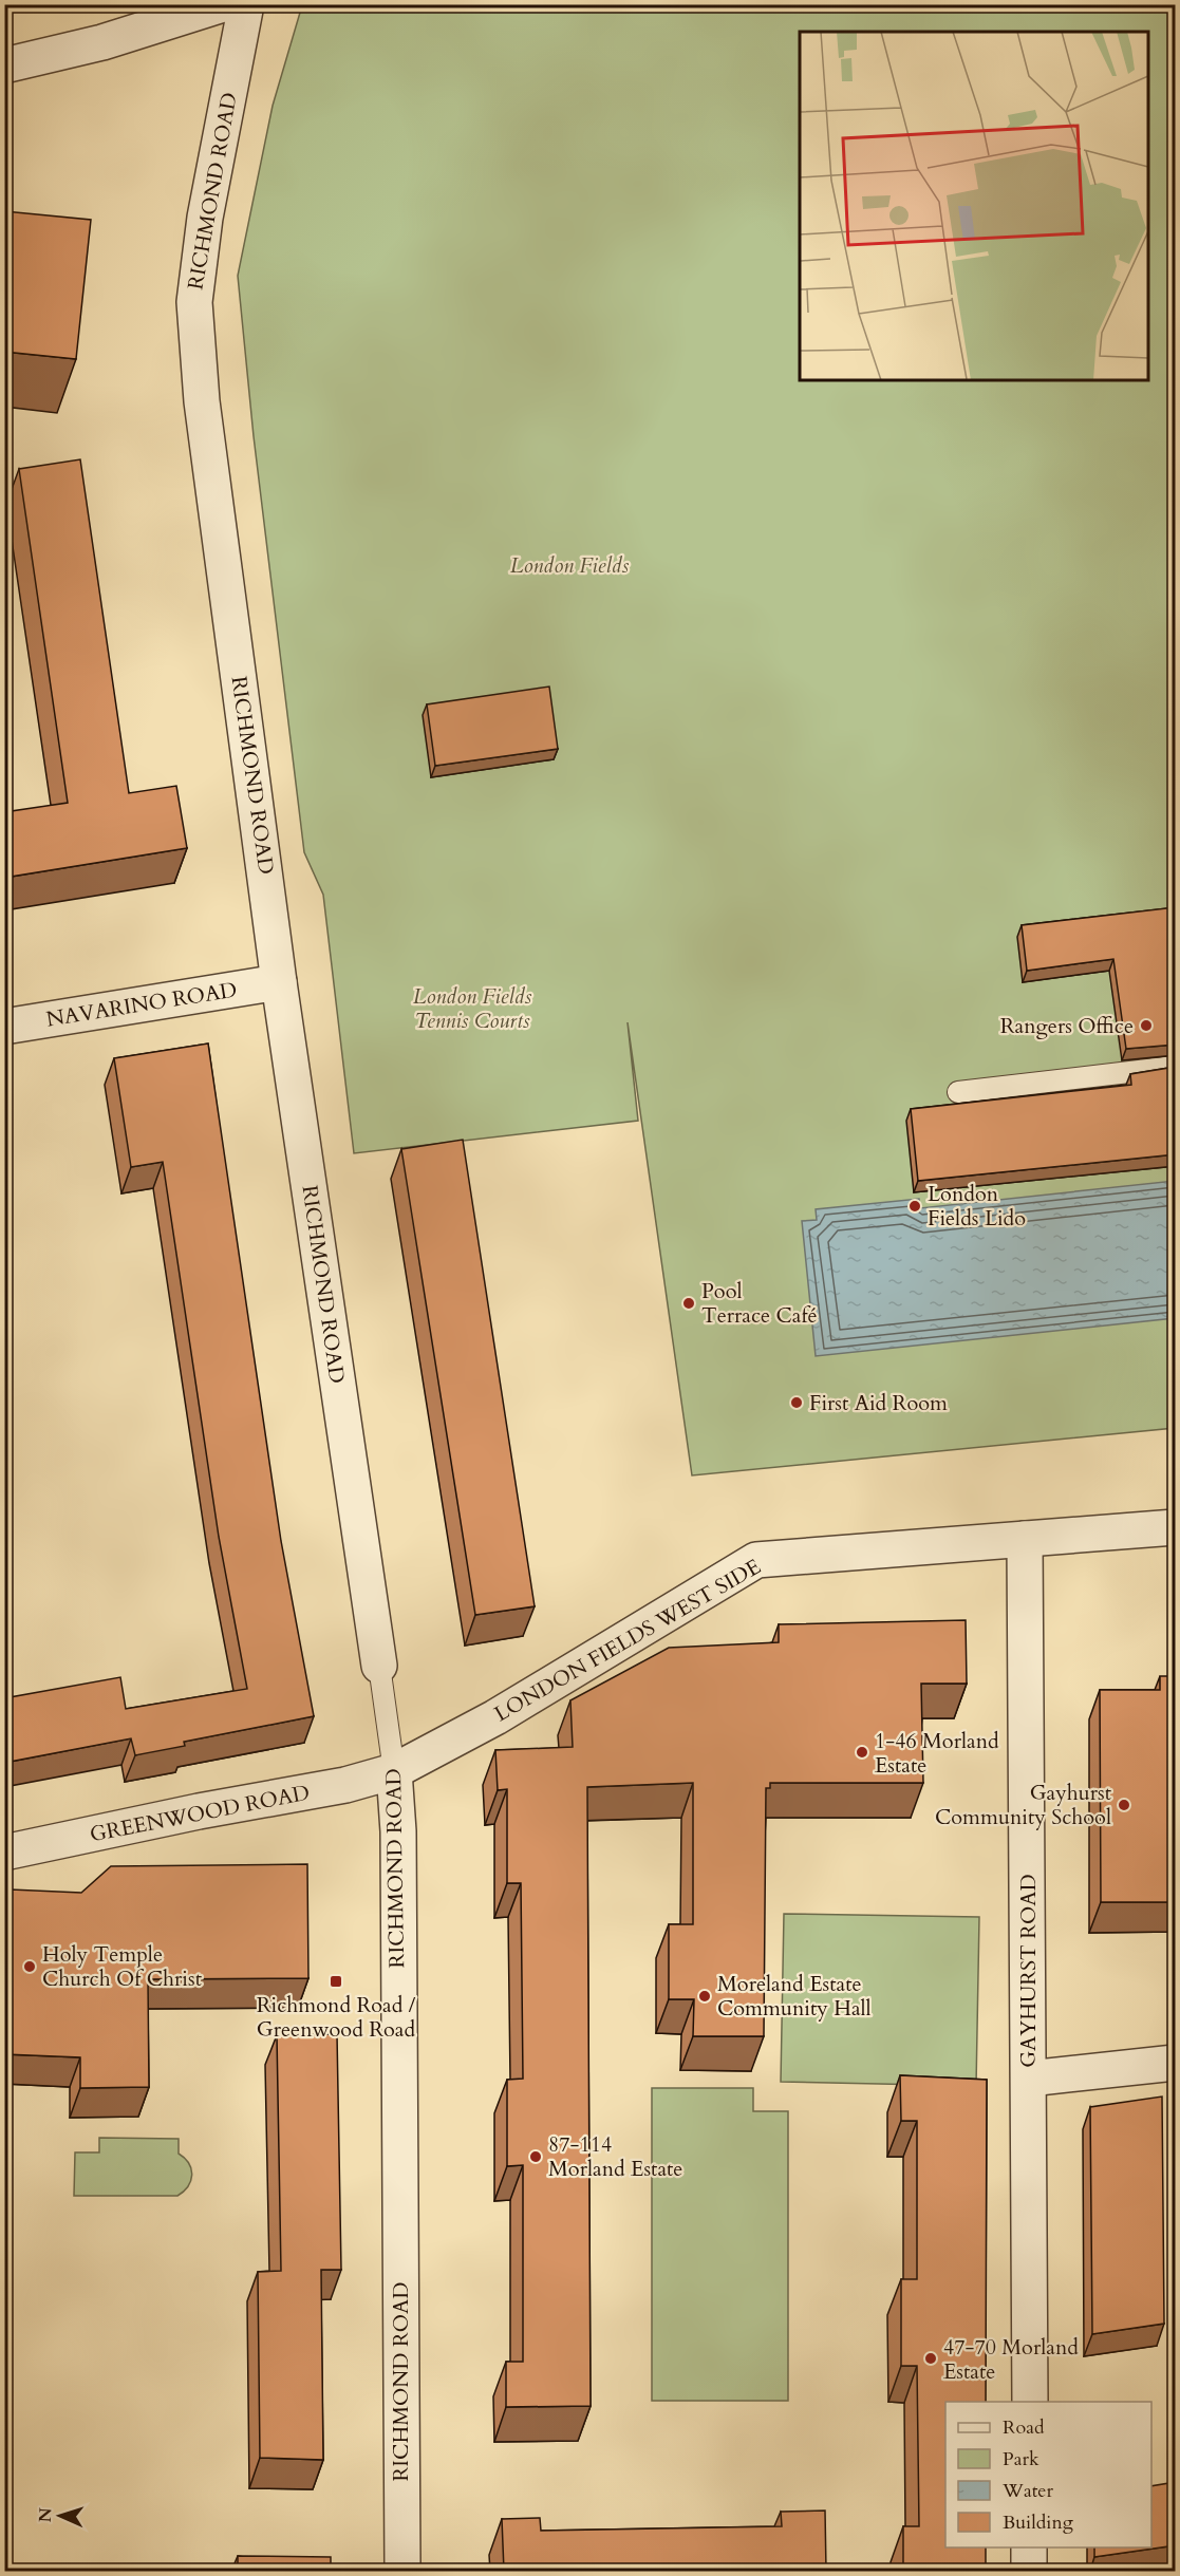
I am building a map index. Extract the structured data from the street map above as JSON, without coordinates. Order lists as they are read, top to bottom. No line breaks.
{"streets":{"street":["RICHMOND ROAD","NAVARINO ROAD","LONDON FIELDS WEST SIDE","GREENWOOD ROAD","GAYHURST ROAD"]},"crossings":[["RICHMOND ROAD","NAVARINO ROAD"],["RICHMOND ROAD","LONDON FIELDS WEST SIDE"],["RICHMOND ROAD","GREENWOOD ROAD"],["LONDON FIELDS WEST SIDE","GREENWOOD ROAD"],["LONDON FIELDS WEST SIDE","GAYHURST ROAD"]],"parks":["London Fields","London Fields Tennis Courts"],"places":{"other":["Rangers Office","London Fields Lido","Pool Terrace Café","First Aid Room","1-46 Morland Estate","Gayhurst Community School","Holy Temple Church Of Christ","Moreland Estate Community Hall","87-114 Morland Estate","47-70 Morland Estate"],"transit":["Richmond Road / Greenwood Road"]},"legend":["Road","Park","Water","Building"],"north":"left"}
